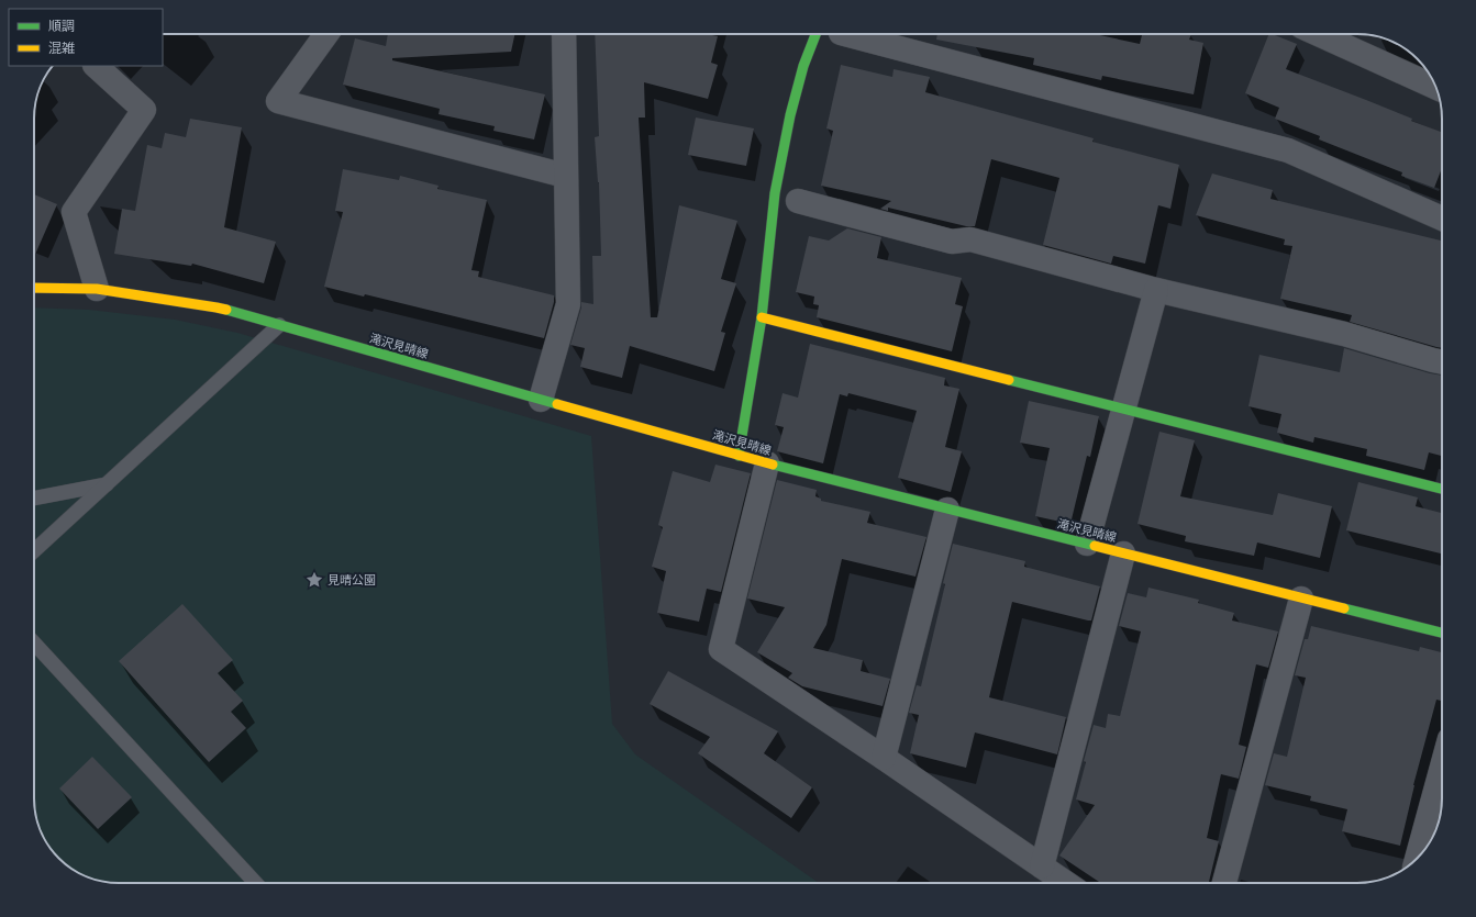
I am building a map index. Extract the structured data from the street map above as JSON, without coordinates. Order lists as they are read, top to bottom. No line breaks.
{"streets":{"street":["滝沢見晴線"]},"places":{"place":["見晴公園"]},"legend":["順調","混雑"]}
